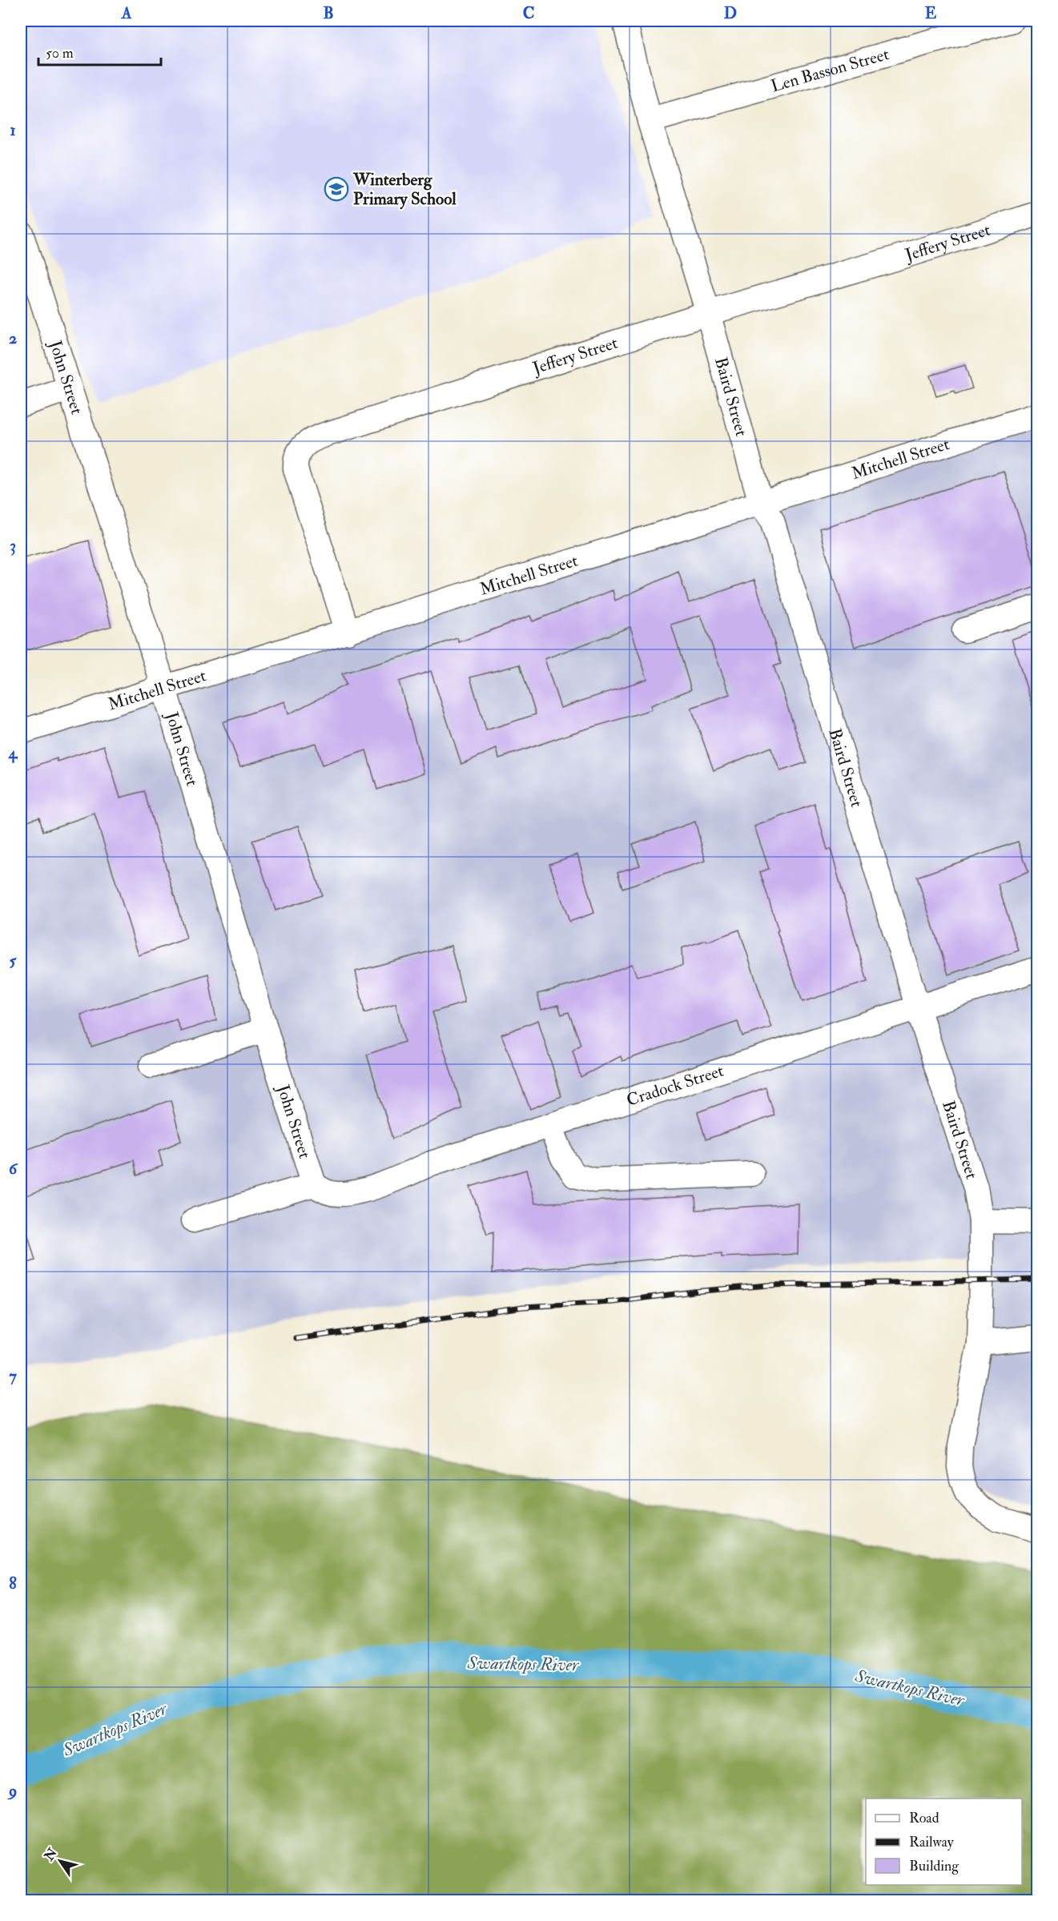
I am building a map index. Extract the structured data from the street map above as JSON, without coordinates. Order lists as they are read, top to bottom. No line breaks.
{"streets":{"street":["Len Basson Street","Jeffery Street","John Street","Baird Street","Mitchell Street","Cradock Street"]},"crossings":[["Len Basson Street","Baird Street"],["Jeffery Street","Baird Street"],["Jeffery Street","Mitchell Street"],["John Street","Mitchell Street"],["John Street","Cradock Street"],["Baird Street","Mitchell Street"],["Baird Street","Cradock Street"]],"water":["Swartkops River"],"places":{"school or university":["Winterberg Primary School"]},"legend":["Road","Railway","Building"],"scale_bar":"50 m","north":"top left","grid":{"columns":["A","B","C","D","E"],"rows":["1","2","3","4","5","6","7","8","9"]}}
